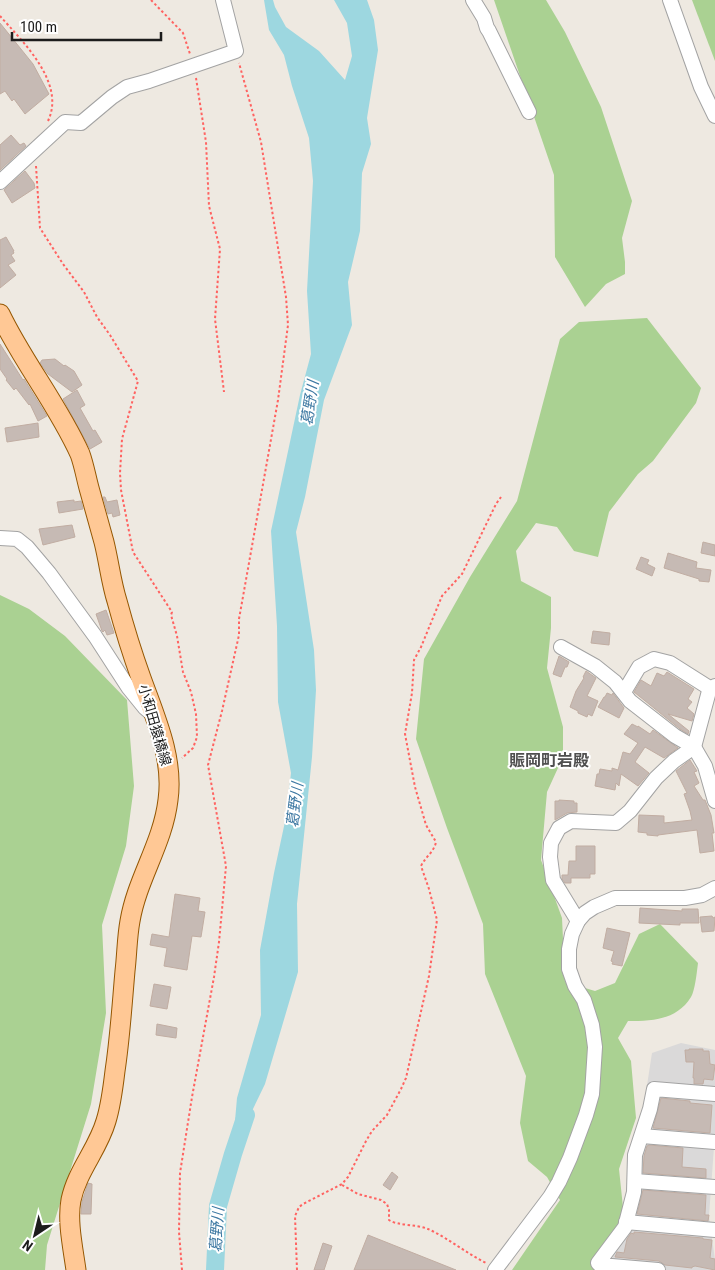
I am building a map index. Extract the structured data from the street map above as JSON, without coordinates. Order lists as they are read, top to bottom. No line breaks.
{"streets":{"main road":["小和田猿橋線"]},"districts":["賑岡町岩殿"],"water":["葛野川"],"scale_bar":"100 m","north":"bottom left"}
